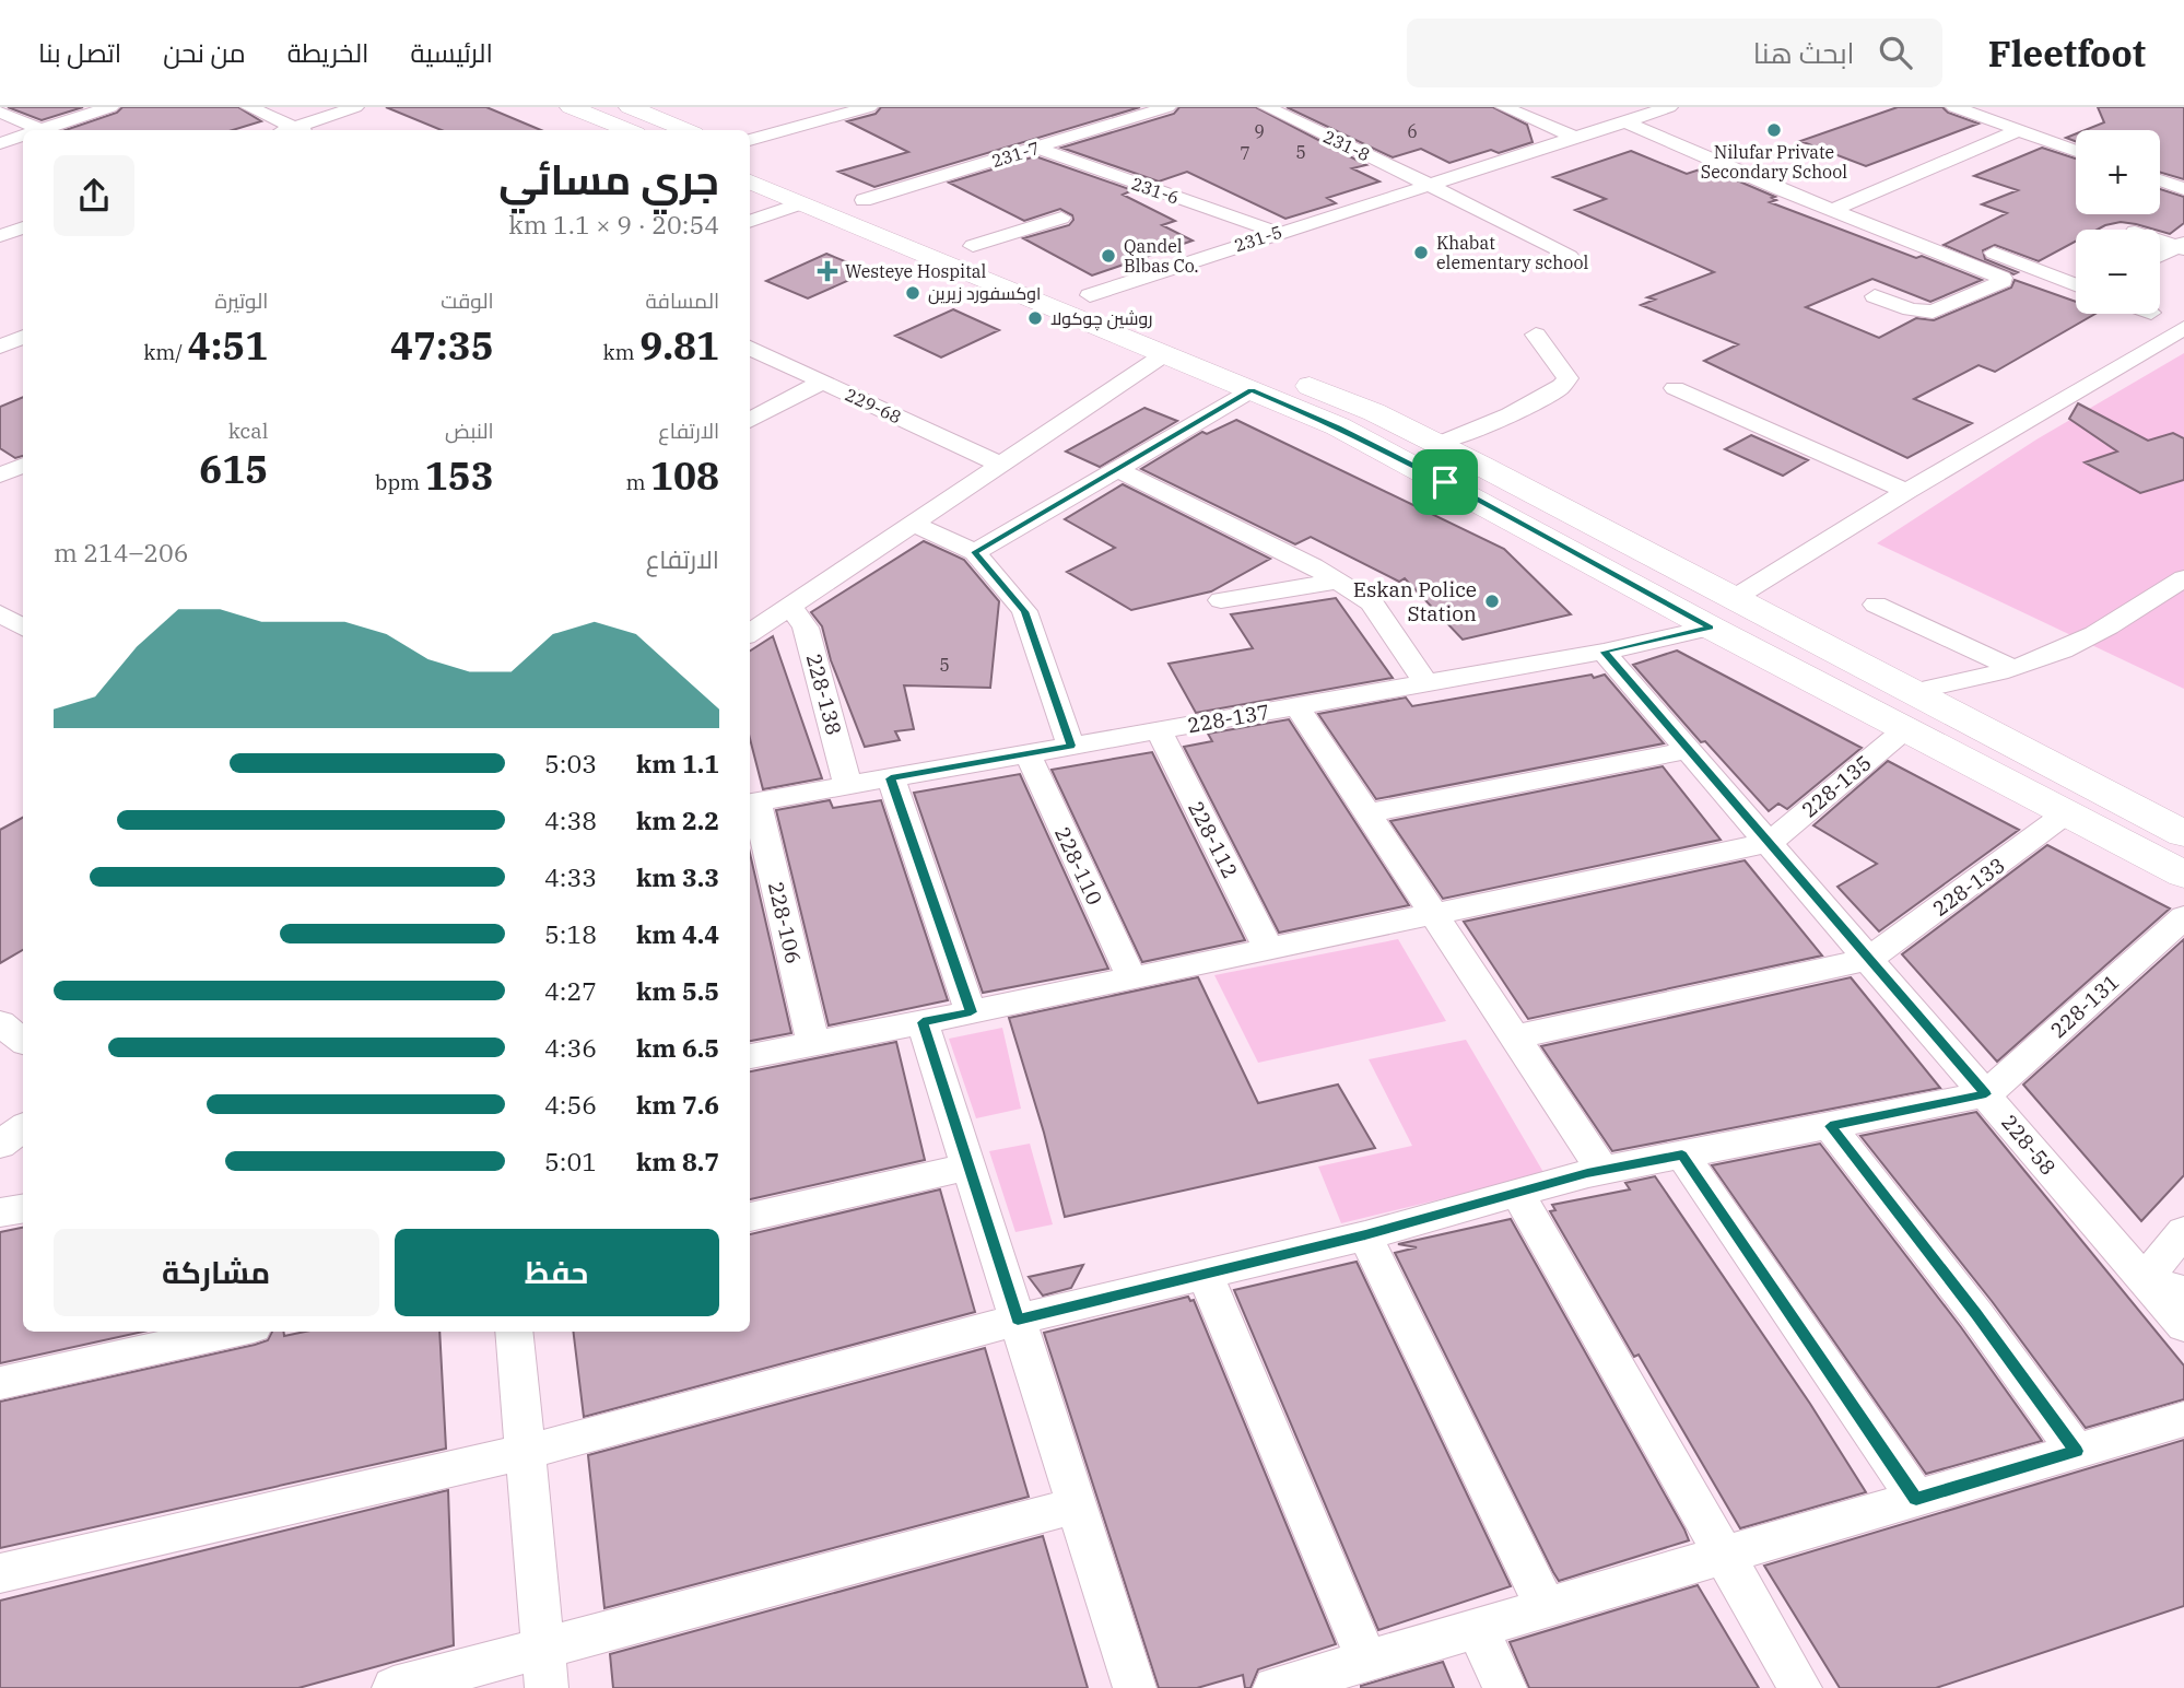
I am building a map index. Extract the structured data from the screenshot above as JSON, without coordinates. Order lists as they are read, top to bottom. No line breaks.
{"streets":{"street":["231-8","231-7","231-6","231-5","229-68","228-138","228-137","228-135","228-112","228-110","228-133","228-106","228-131","228-58"]},"crossings":[["231-8","231-5"],["231-7","231-6"],["231-6","231-5"],["228-138","228-137"],["228-137","228-112"],["228-137","228-110"],["228-137","228-106"],["228-137","228-58"],["228-135","228-58"],["228-133","228-58"],["228-131","228-58"]],"places":{"other":["Nilufar Private Secondary School","Khabat elementary school","Qandel Blbas Co.","اوكسفورد زيرين","روشين چوكولا","Eskan Police Station"],"health":["Westeye Hospital"]},"house_numbers":["9","6","5","7","5"],"page":{"header":"Fleetfoot","search":"ابحث هنا","nav":["الرئيسية","الخريطة","من نحن","اتصل بنا"],"map_buttons":["+","−"],"heading":["جري مسائي","20:54 · 9 × 1.1 km"],"stats":[["المسافة","9.81 km"],["الوقت","47:35"],["الوتيرة","4:51 /km"],["الارتفاع","108 m"],["النبض","153 bpm"],["kcal","615"]],"chart":["الارتفاع","206–214 m"],"list":[{"name":"1.1 km","note":"5:03"},{"name":"2.2 km","note":"4:38"},{"name":"3.3 km","note":"4:33"},{"name":"4.4 km","note":"5:18"},{"name":"5.5 km","note":"4:27"},{"name":"6.5 km","note":"4:36"},{"name":"7.6 km","note":"4:56"},{"name":"8.7 km","note":"5:01"}],"buttons":["حفظ","مشاركة"]}}
